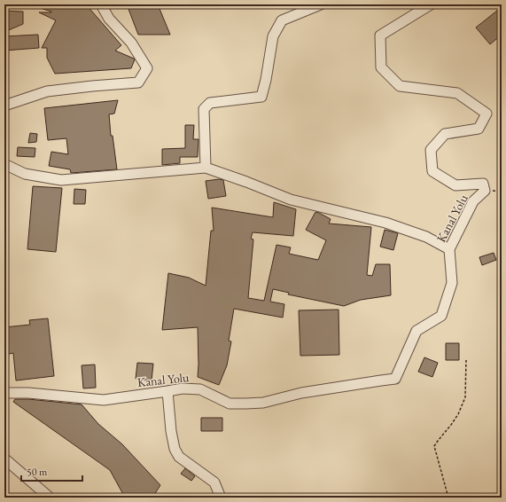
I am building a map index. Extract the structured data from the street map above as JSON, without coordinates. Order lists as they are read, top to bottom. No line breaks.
{"streets":{"street":["Kanal Yolu"]},"scale_bar":"50 m"}
